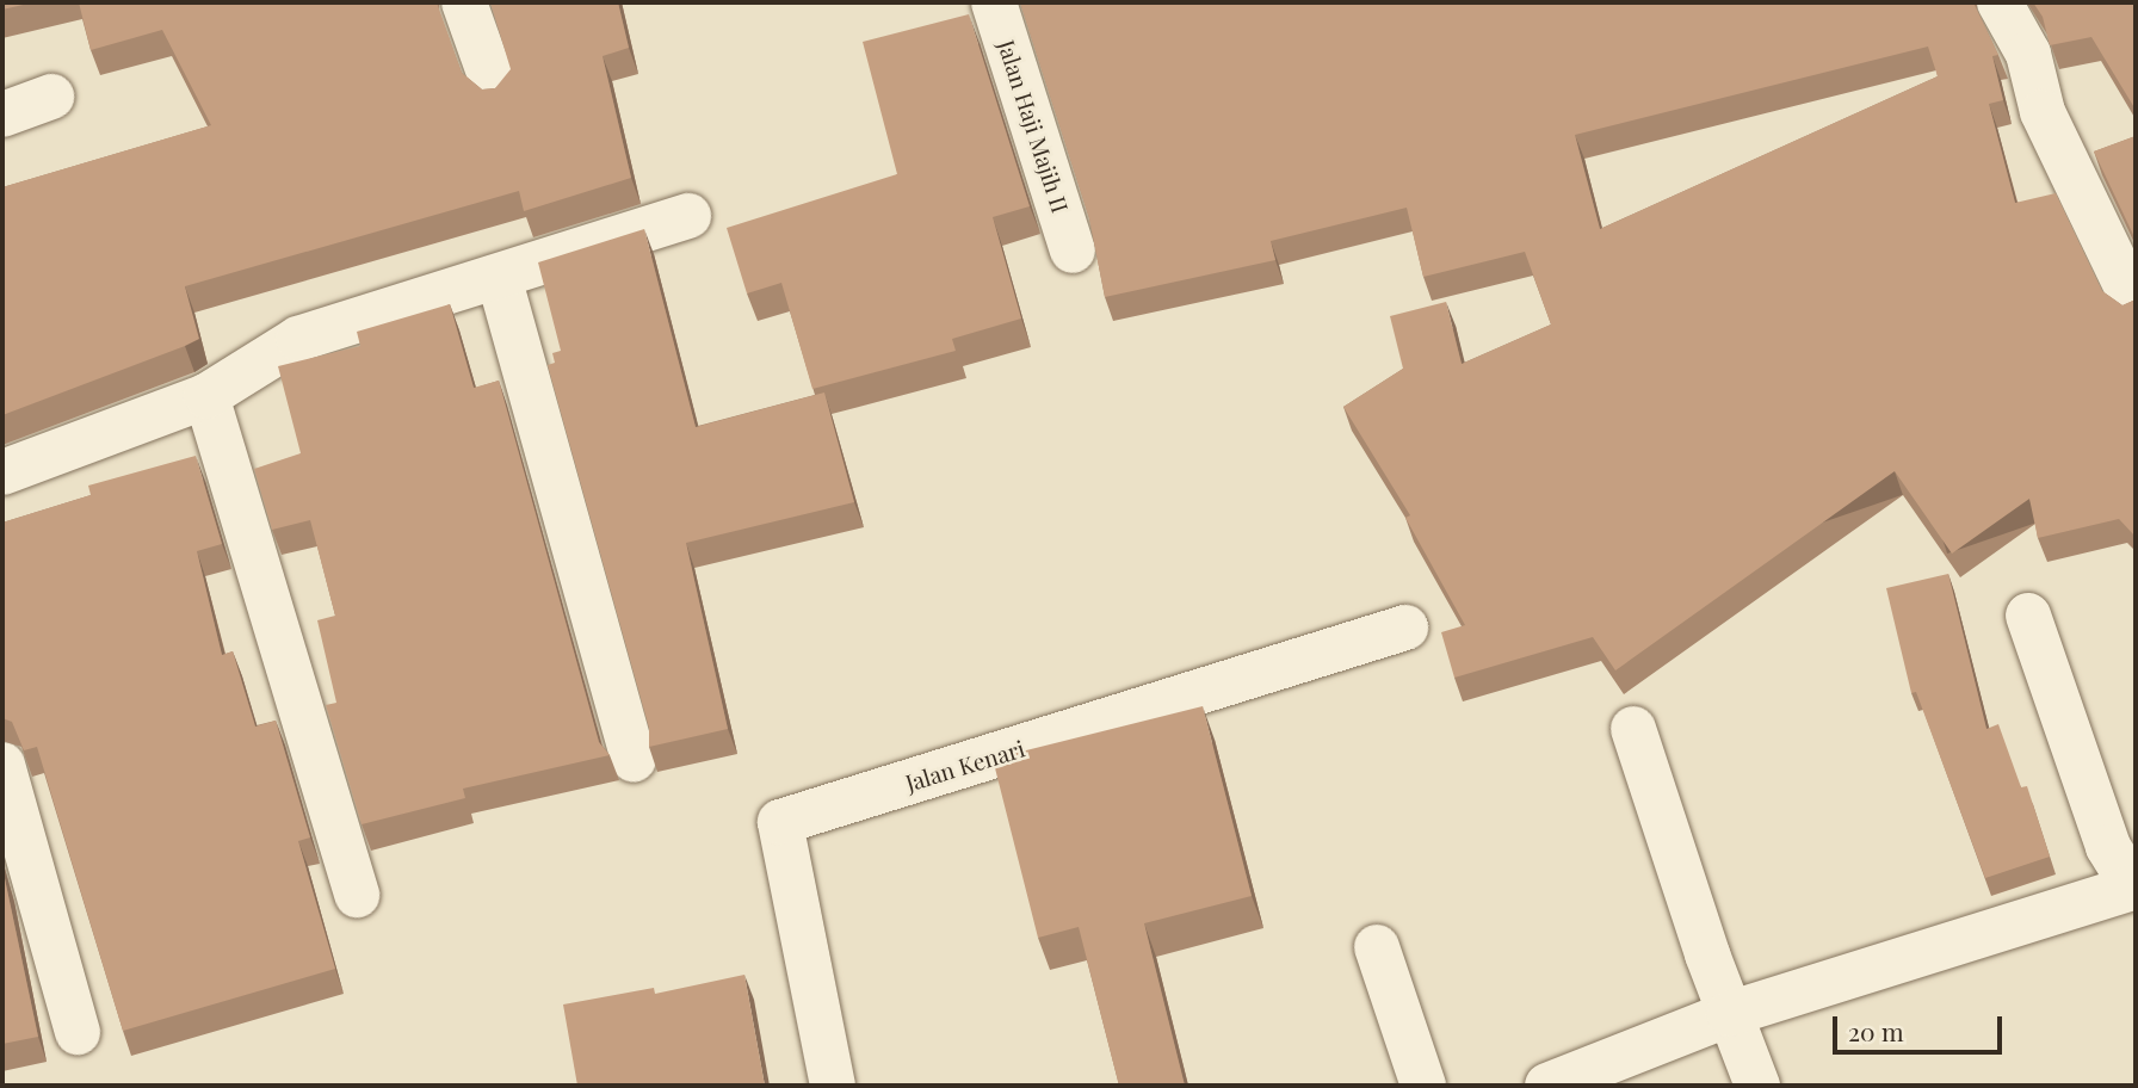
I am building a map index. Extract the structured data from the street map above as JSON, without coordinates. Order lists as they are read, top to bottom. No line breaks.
{"streets":{"street":["Jalan Haji Majih II","Jalan Kenari"]},"scale_bar":"20 m"}
